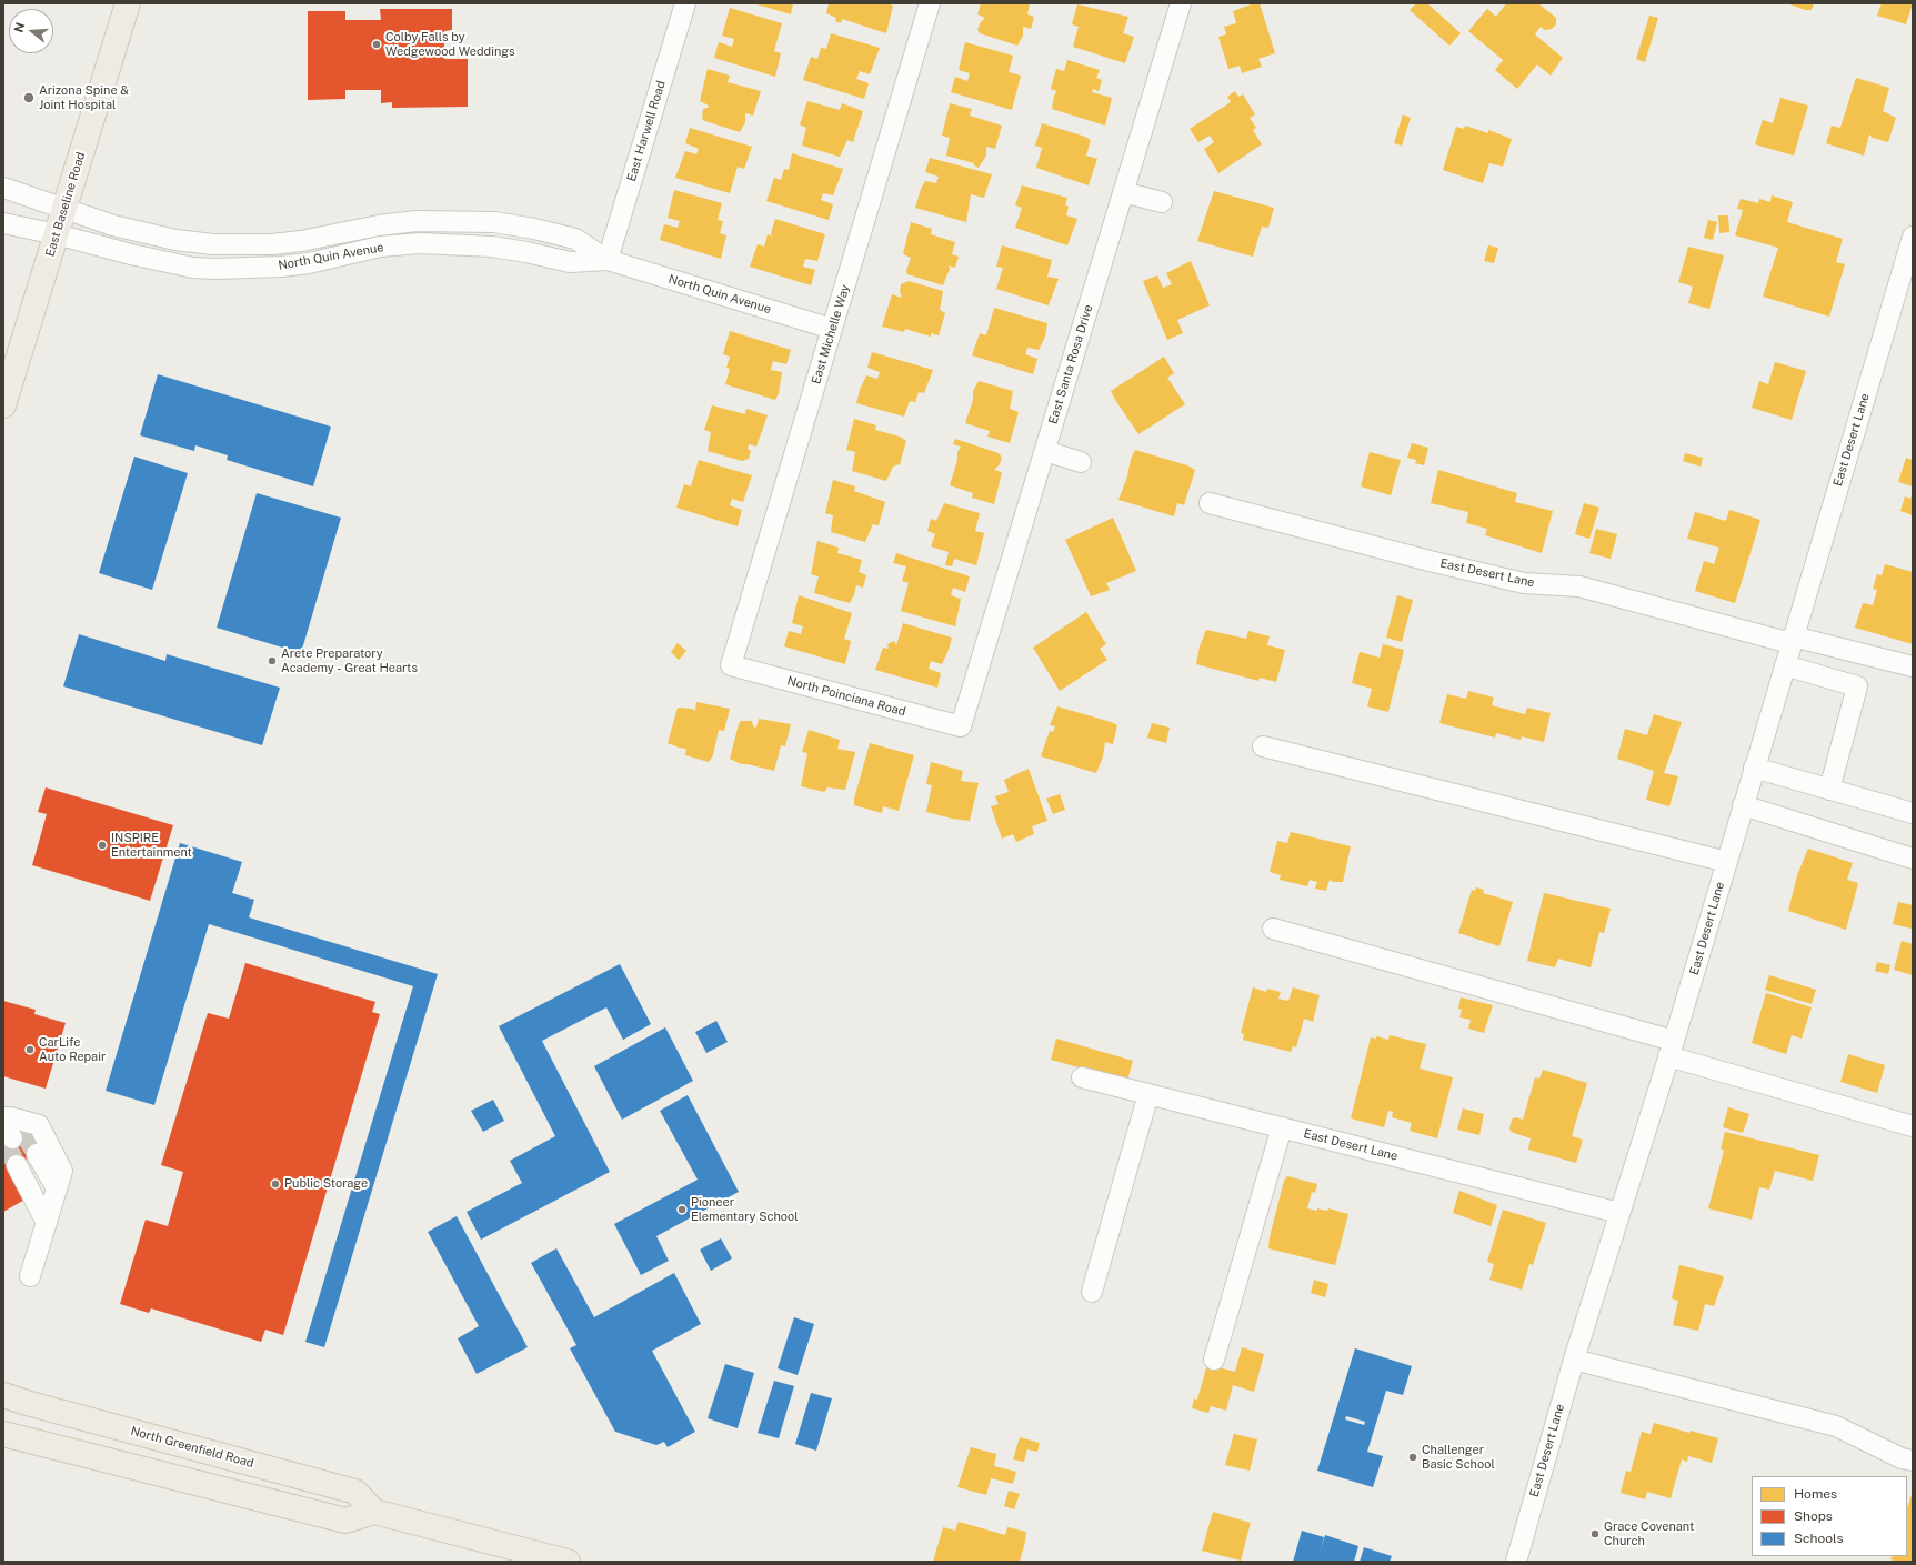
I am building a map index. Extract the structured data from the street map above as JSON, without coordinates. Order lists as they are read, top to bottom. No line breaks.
{"streets":{"main road":["East Baseline Road","North Greenfield Road"],"street":["East Harwell Road","North Quin Avenue","East Michelle Way","East Santa Rosa Drive","East Desert Lane","North Poinciana Road"]},"crossings":[["East Harwell Road","North Quin Avenue"],["East Baseline Road","North Quin Avenue"],["North Quin Avenue","East Michelle Way"],["East Michelle Way","North Poinciana Road"],["East Santa Rosa Drive","North Poinciana Road"]],"places":["Colby Falls by Wedgewood Weddings","Arizona Spine & Joint Hospital","Arete Preparatory Academy - Great Hearts","INSPIRE Entertainment","CarLife Auto Repair","Public Storage","Pioneer Elementary School","Challenger Basic School","Grace Covenant Church"],"legend":["Homes","Shops","Schools"],"north":"left"}
